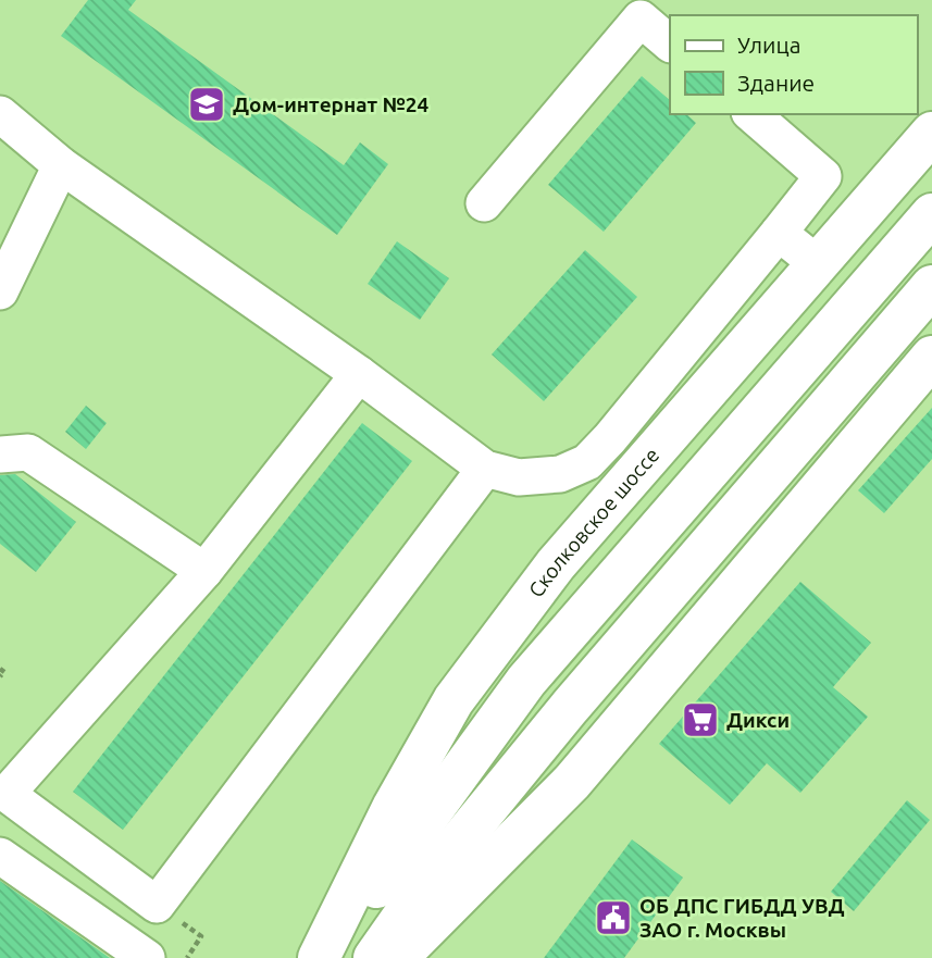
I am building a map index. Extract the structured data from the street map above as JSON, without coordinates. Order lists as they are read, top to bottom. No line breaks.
{"streets":{"main road":["Сколковское шоссе"]},"places":{"school or university":["Дом-интернат №24"],"supermarket":["Дикси"],"public building":["ОБ ДПС ГИБДД УВД ЗАО г. Москвы"]},"legend":["Улица","Здание"]}
